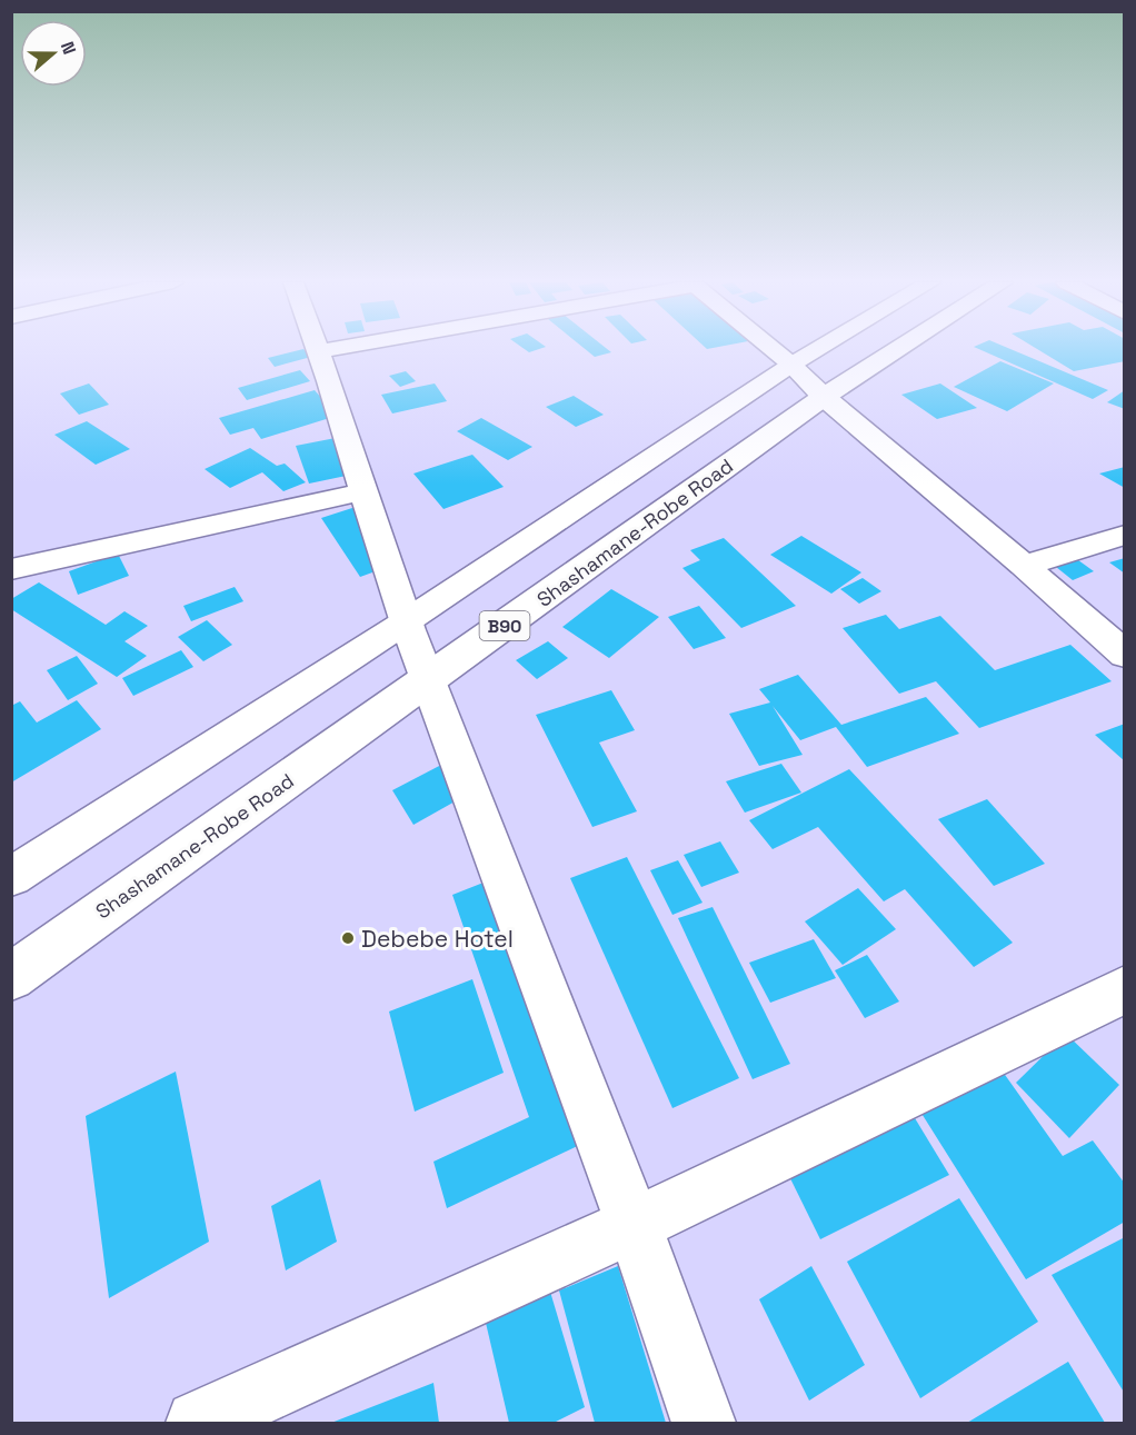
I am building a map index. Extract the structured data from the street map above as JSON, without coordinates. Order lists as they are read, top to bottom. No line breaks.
{"streets":{"street":["Shashamane-Robe Road","B90"]},"places":["Debebe Hotel"],"north":"right"}
